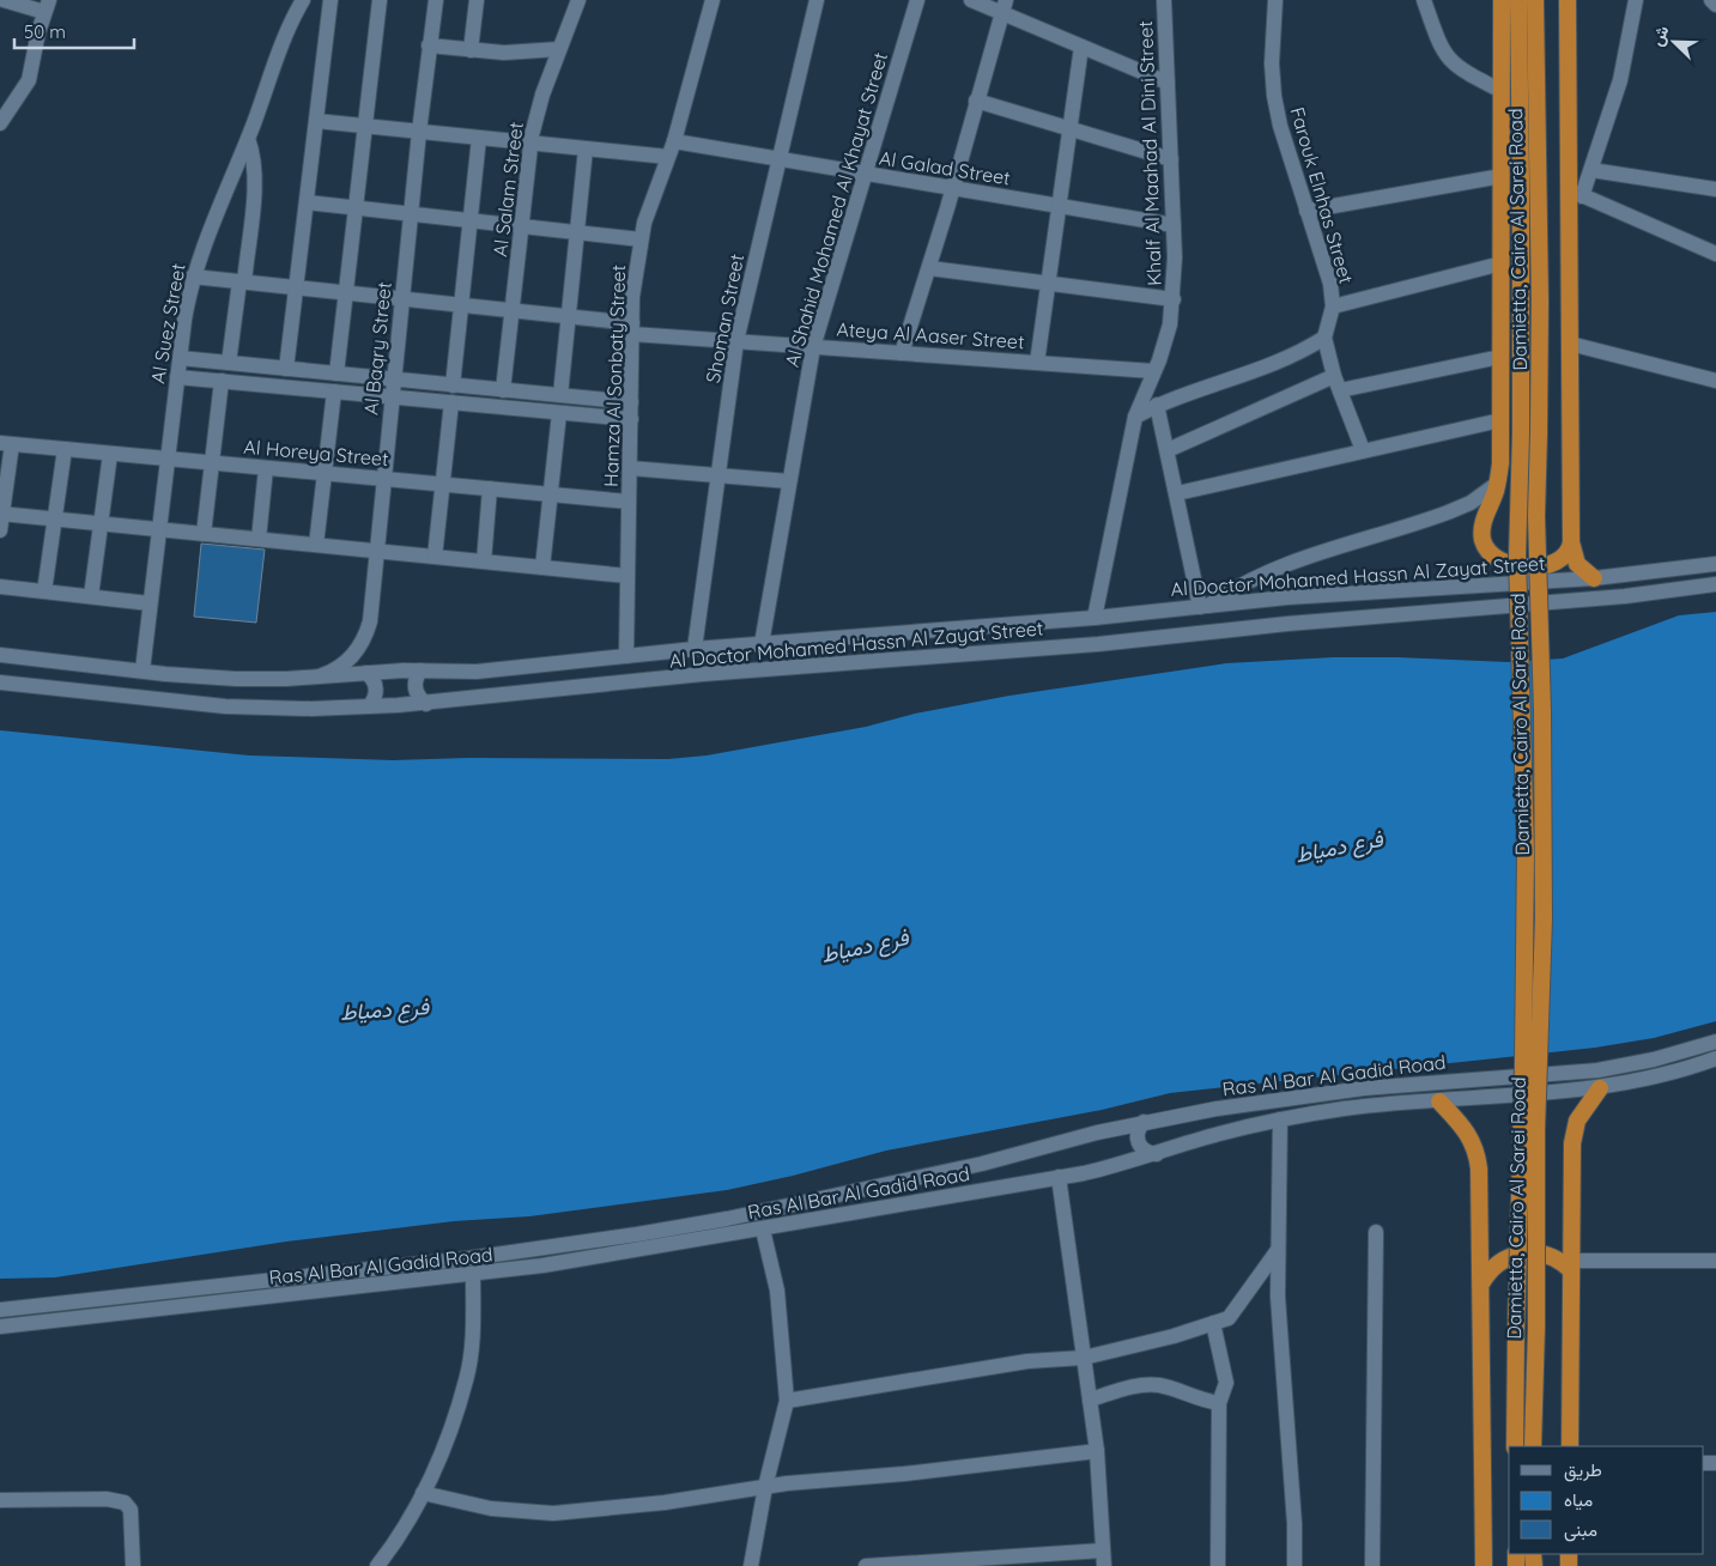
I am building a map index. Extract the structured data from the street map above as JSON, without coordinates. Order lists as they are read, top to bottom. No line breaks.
{"streets":{"highway":["Damietta, Cairo Al Sarei Road"],"street":["Khalf Al Maahad Al Dini Street","Al Galad Street","Al Salam Street","Farouk Elnhas Street","Al Shahid Mohamed Al Khayat Street","Shoman Street","Al Suez Street","Ateya Al Aaser Street","Al Baqry Street","Hamza Al Sonbaty Street","Al Horeya Street","Al Doctor Mohamed Hassn Al Zayat Street","Ras Al Bar Al Gadid Road"]},"crossings":[["Khalf Al Maahad Al Dini Street","Al Galad Street"],["Khalf Al Maahad Al Dini Street","Ateya Al Aaser Street"],["Khalf Al Maahad Al Dini Street","Al Doctor Mohamed Hassn Al Zayat Street"],["Al Galad Street","Al Shahid Mohamed Al Khayat Street"],["Al Galad Street","Shoman Street"],["Al Galad Street","Hamza Al Sonbaty Street"],["Al Salam Street","Ateya Al Aaser Street"],["Al Shahid Mohamed Al Khayat Street","Ateya Al Aaser Street"],["Al Shahid Mohamed Al Khayat Street","Al Doctor Mohamed Hassn Al Zayat Street"],["Shoman Street","Ateya Al Aaser Street"],["Shoman Street","Al Doctor Mohamed Hassn Al Zayat Street"],["Al Suez Street","Ateya Al Aaser Street"],["Al Suez Street","Al Horeya Street"],["Al Suez Street","Al Doctor Mohamed Hassn Al Zayat Street"],["Ateya Al Aaser Street","Al Baqry Street"],["Ateya Al Aaser Street","Hamza Al Sonbaty Street"],["Al Baqry Street","Al Horeya Street"],["Al Baqry Street","Al Doctor Mohamed Hassn Al Zayat Street"],["Hamza Al Sonbaty Street","Al Horeya Street"],["Hamza Al Sonbaty Street","Al Doctor Mohamed Hassn Al Zayat Street"]],"water":["فرع دمياط"],"legend":["طريق","مياه","مبنى"],"scale_bar":"50 m","north":"top left"}
